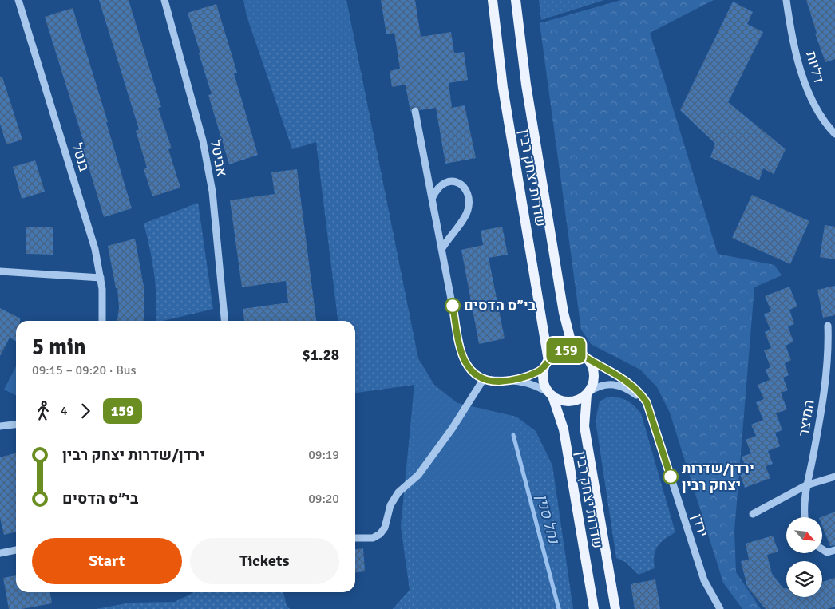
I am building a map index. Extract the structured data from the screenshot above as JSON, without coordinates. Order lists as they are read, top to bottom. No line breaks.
{"streets":{"main road":["שדרות יצחק רבין"],"street":["דליות","בנטל","אביטל","המיצר","ירדן"]},"crossings":[["שדרות יצחק רבין","ירדן"]],"water":["נחל סנין"],"places":["בי״ס הדסים","ירדן/שדרות יצחק רבין"],"lines":["bus line 159"],"north":"bottom right","page":{"on_map":"159","heading":["5 min","09:15 – 09:20 · Bus","$1.28"],"legs":["4","159"],"list":[{"name":"ירדן/שדרות יצחק רבין","value":"09:19"},{"name":"בי״ס הדסים","value":"09:20"}],"buttons":["Start","Tickets"]}}
